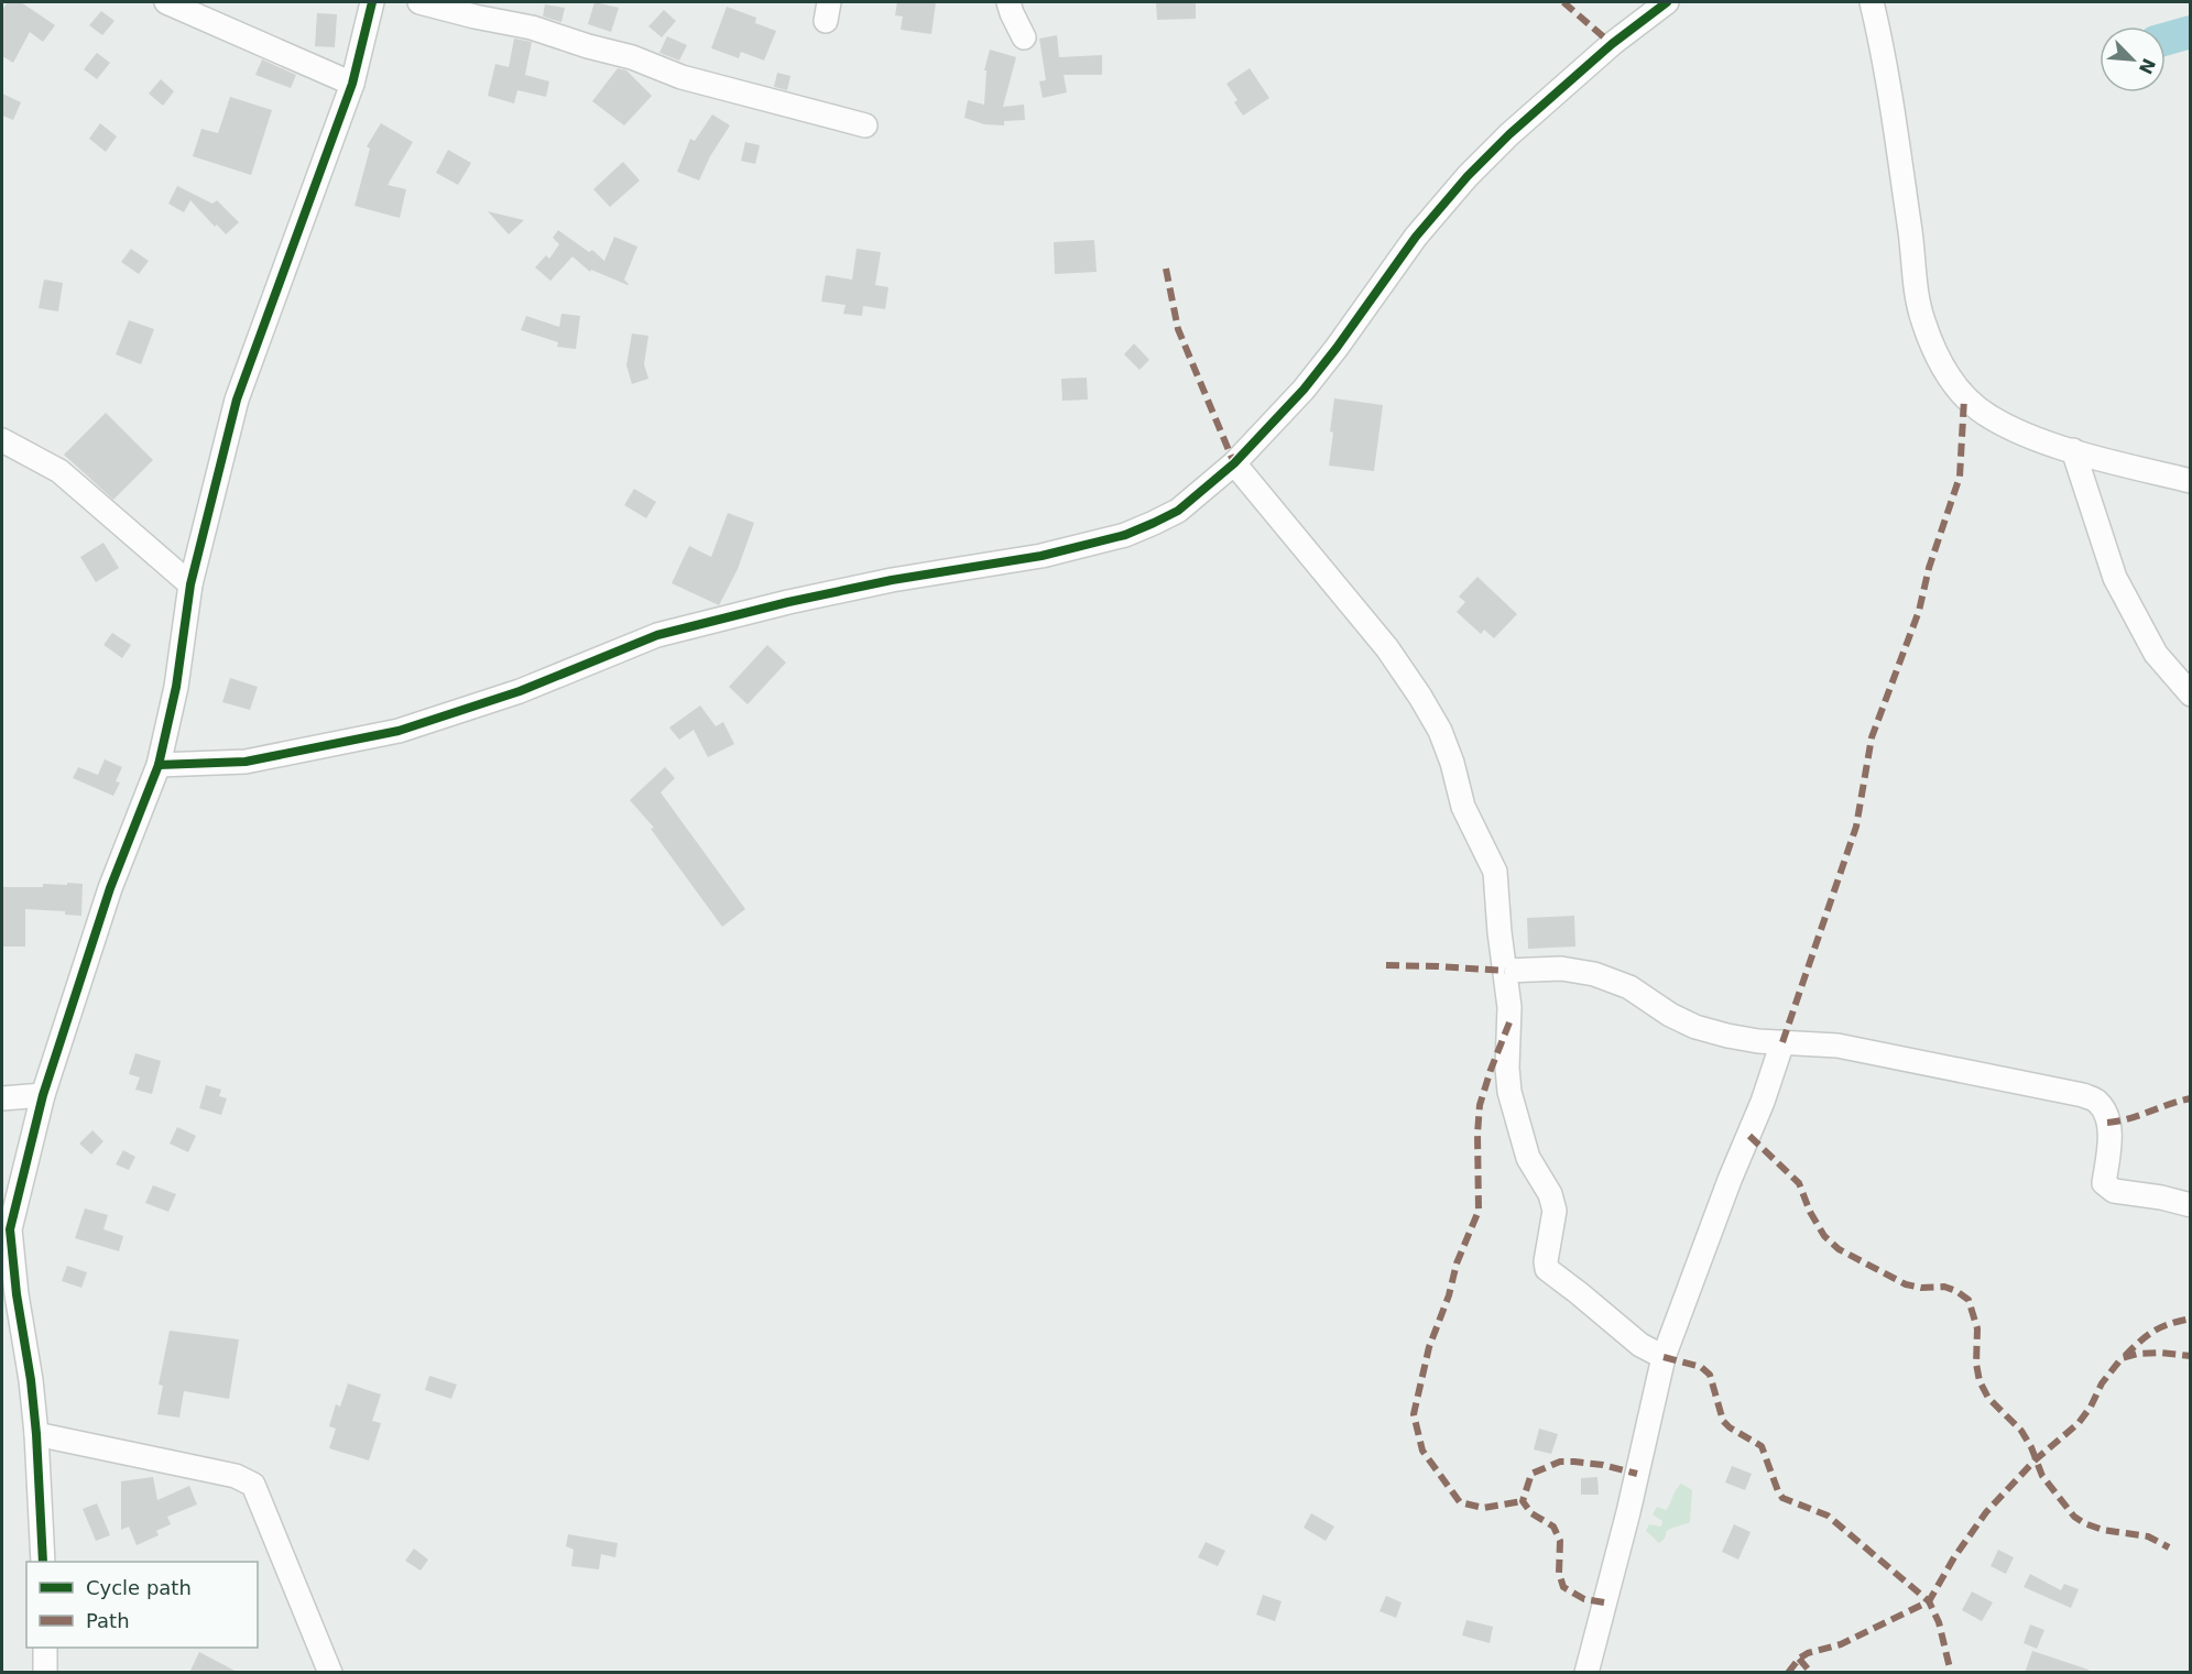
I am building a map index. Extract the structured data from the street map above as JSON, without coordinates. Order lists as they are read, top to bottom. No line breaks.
{"legend":["Cycle path","Path"],"north":"bottom right"}
